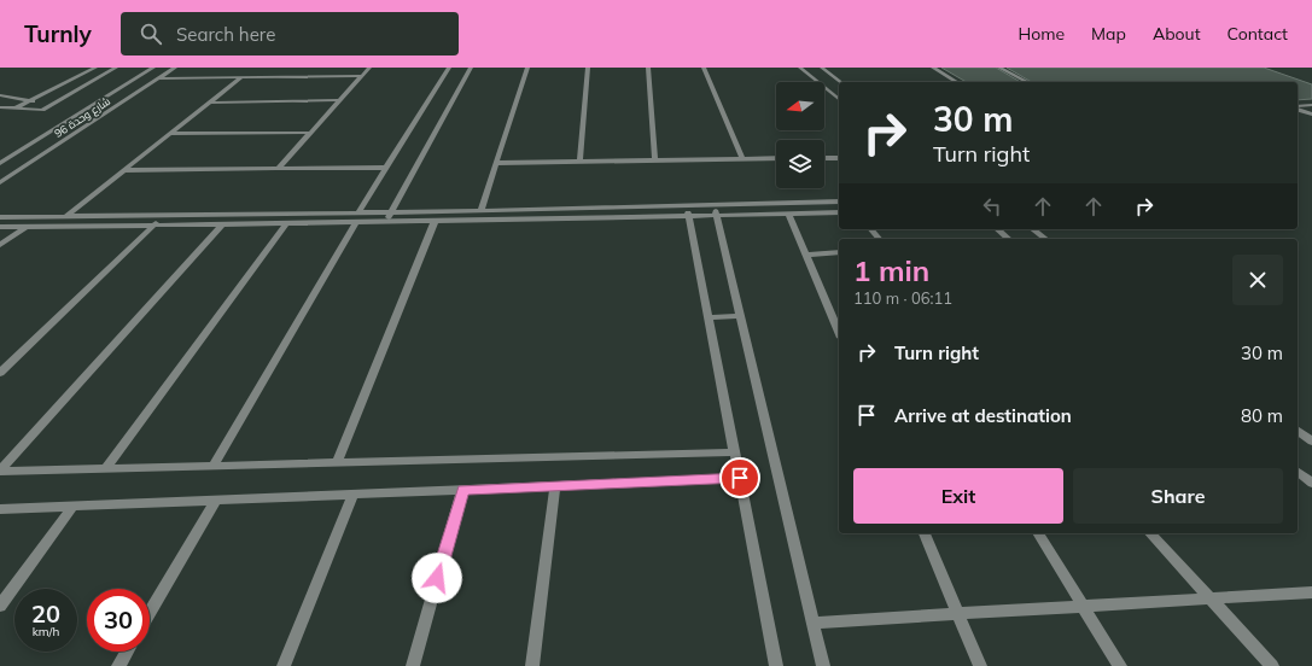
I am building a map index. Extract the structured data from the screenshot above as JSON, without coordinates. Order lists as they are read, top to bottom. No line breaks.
{"streets":{"street":["شارع وحدة 96"]},"north":"left","page":{"header":"Turnly","search":"Search here","nav":["Home","Map","About","Contact"],"turn":["30 m","Turn right"],"heading":["1 min","110 m · 06:11"],"list":[{"name":"Turn right","value":"30 m"},{"name":"Arrive at destination","value":"80 m"}],"buttons":["Exit","Share"],"speed":"20 km/h","limit":"30"}}
